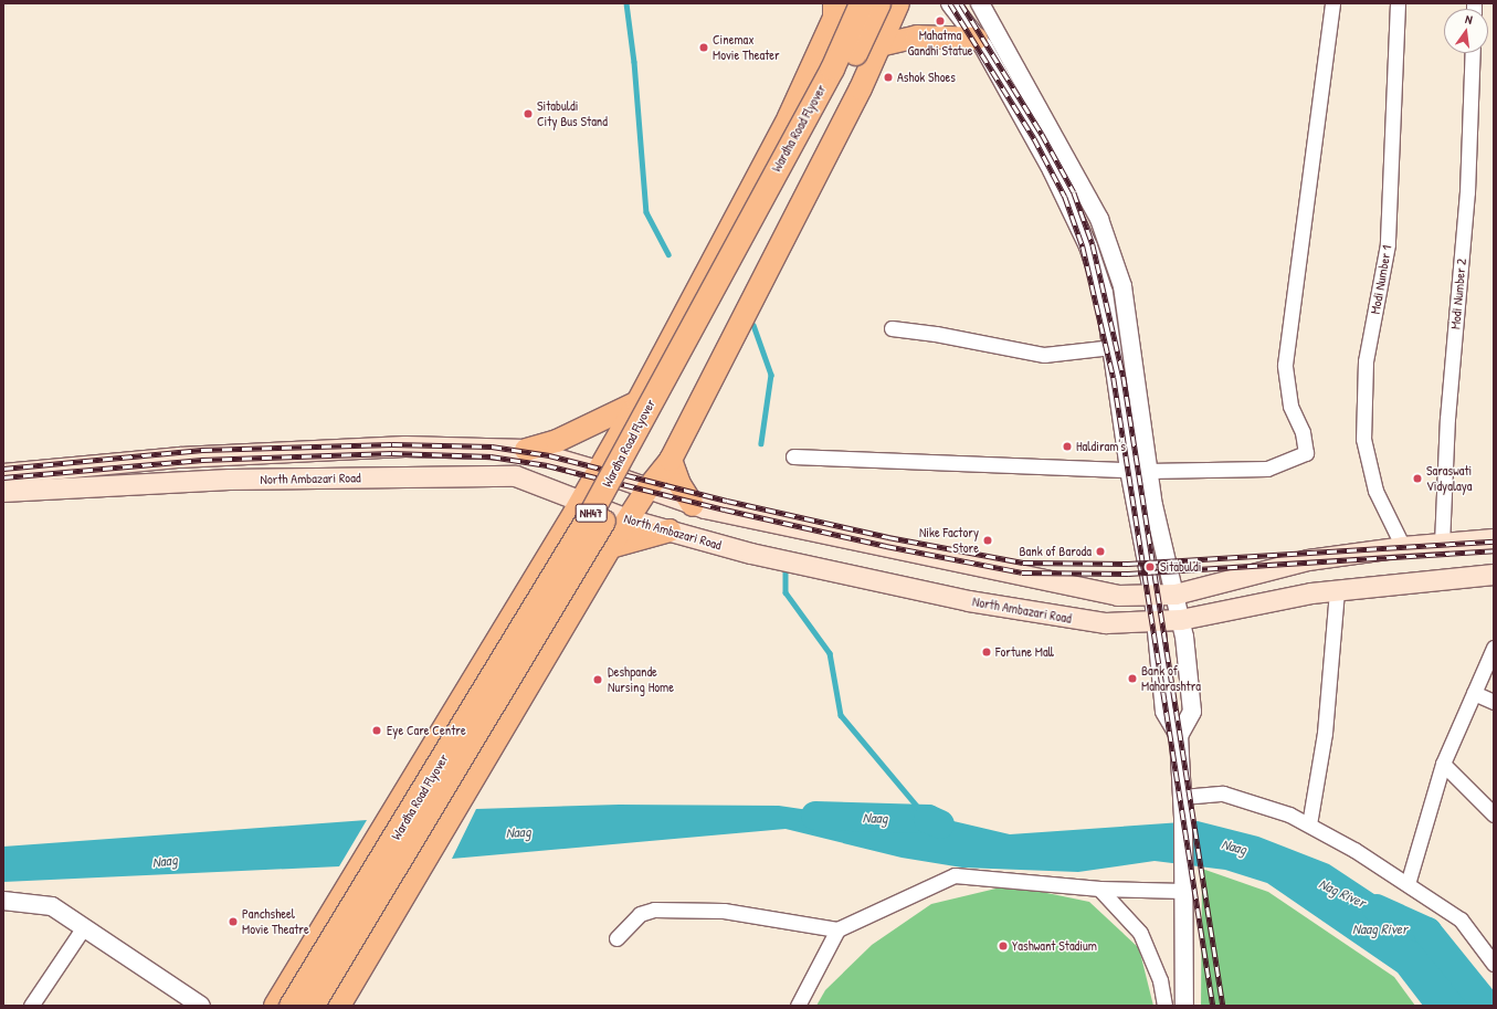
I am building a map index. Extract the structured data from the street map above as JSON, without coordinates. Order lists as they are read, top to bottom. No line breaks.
{"streets":{"highway":["Wardha Road Flyover","NH47"],"main road":["North Ambazari Road"],"street":["Modi Number 1","Modi Number 2"]},"crossings":[["Modi Number 1","North Ambazari Road"],["Modi Number 2","North Ambazari Road"]],"water":["Naag","Nag River","Naag River"],"places":["Mahatma Gandhi Statue","Cinemax Movie Theater","Ashok Shoes","Sitabuldi City Bus Stand","Haldiram's","Saraswati Vidyalaya","Nike Factory Store","Bank of Baroda","Sitabuldi","Fortune Mall","Bank of Maharashtra","Deshpande Nursing Home","Eye Care Centre","Panchsheel Movie Theatre","Yashwant Stadium"],"north":"top"}
